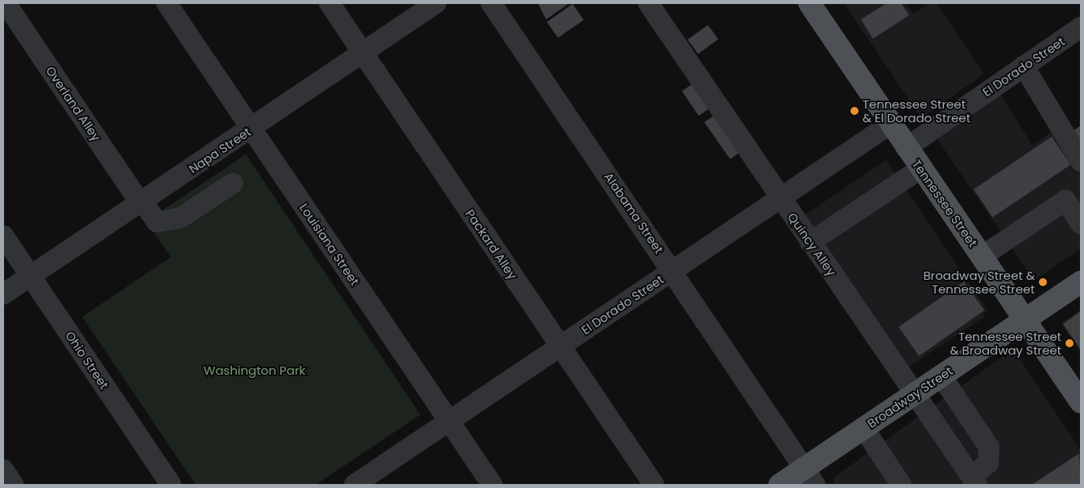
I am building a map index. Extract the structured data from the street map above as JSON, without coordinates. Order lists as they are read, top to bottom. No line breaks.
{"streets":{"main road":["Tennessee Street","Broadway Street"],"street":["El Dorado Street","Overland Alley","Napa Street","Alabama Street","Louisiana Street","Packard Alley","Quincy Alley","Ohio Street"]},"crossings":[["El Dorado Street","Tennessee Street"],["El Dorado Street","Alabama Street"],["El Dorado Street","Louisiana Street"],["El Dorado Street","Packard Alley"],["El Dorado Street","Quincy Alley"],["Overland Alley","Napa Street"],["Napa Street","Louisiana Street"],["Napa Street","Packard Alley"],["Napa Street","Ohio Street"],["Tennessee Street","Broadway Street"],["Alabama Street","Broadway Street"],["Quincy Alley","Broadway Street"]],"parks":["Washington Park"],"places":["Tennessee Street & El Dorado Street","Broadway Street & Tennessee Street","Tennessee Street & Broadway Street"]}
